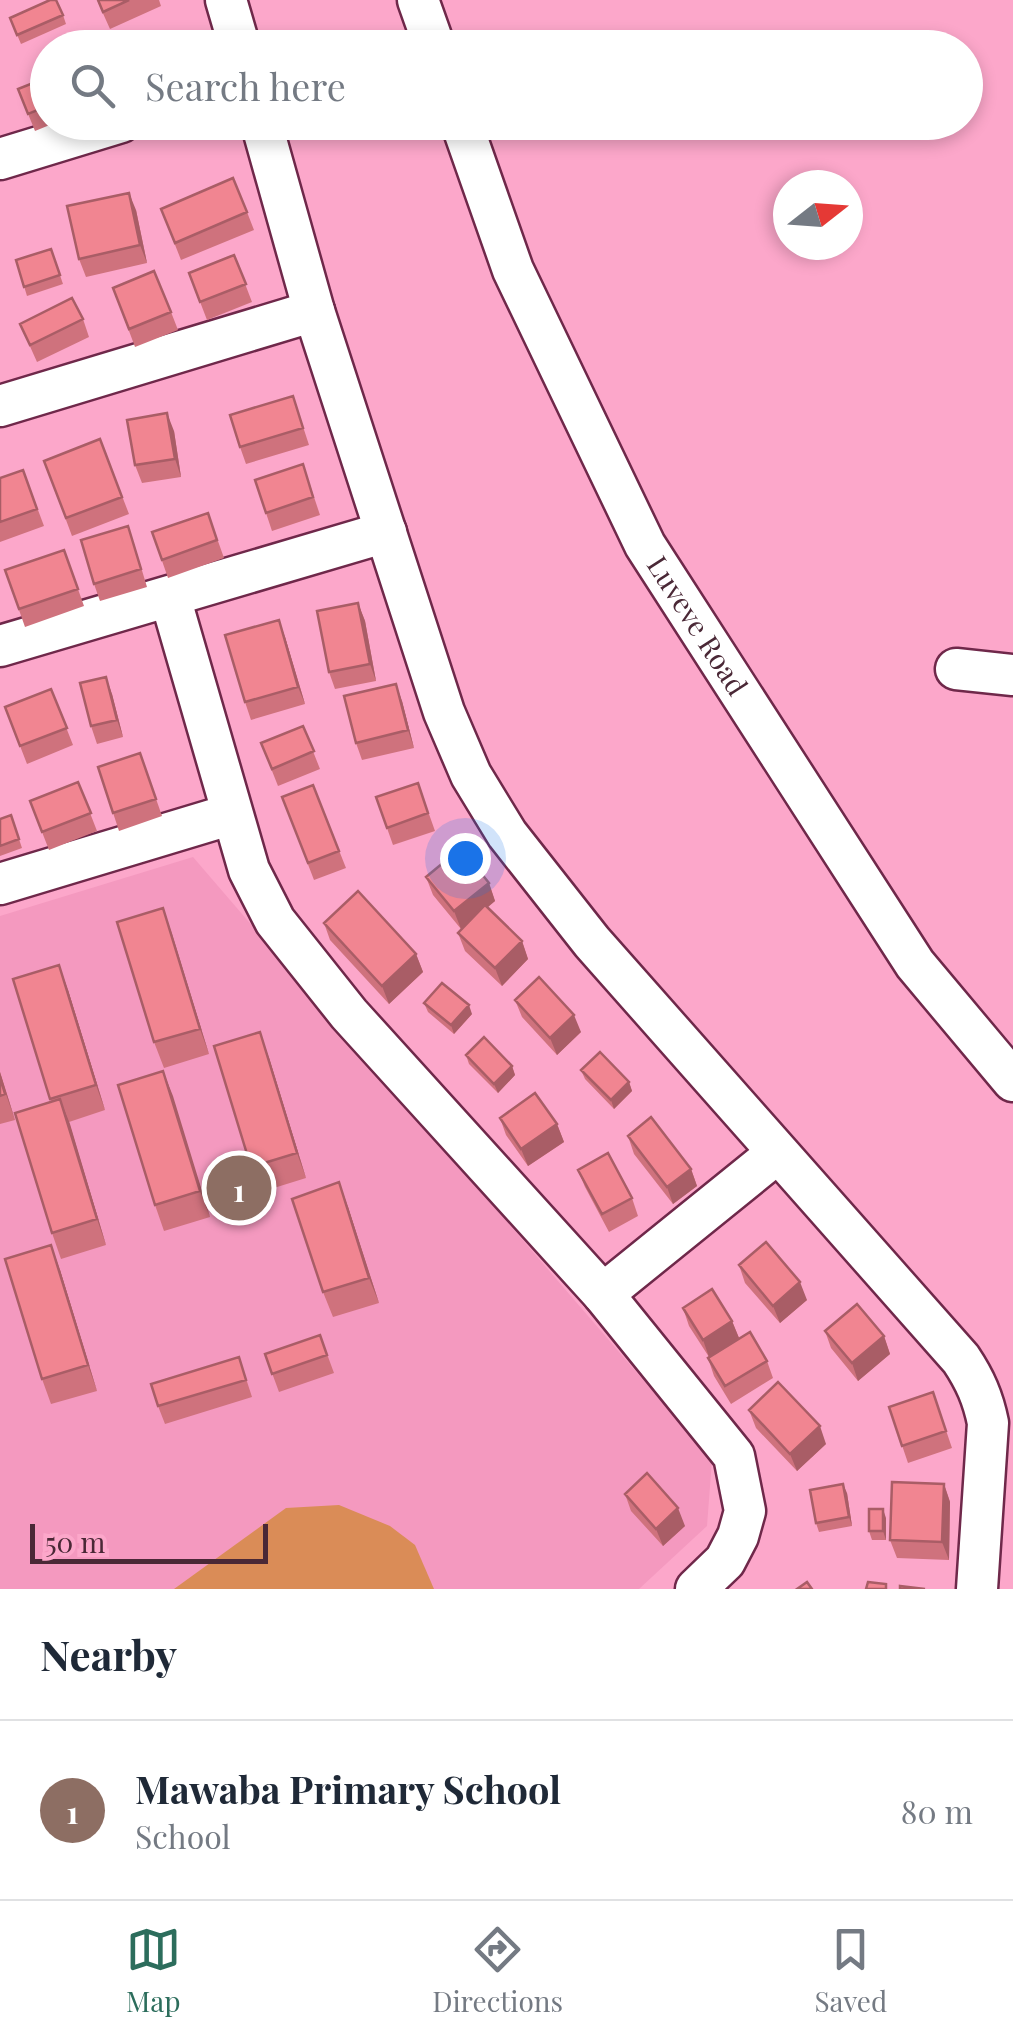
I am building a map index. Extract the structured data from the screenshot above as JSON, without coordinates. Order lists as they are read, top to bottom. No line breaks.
{"streets":{"street":["Luveve Road"]},"scale_bar":"50 m","north":"right","page":{"search":"Search here","pins":"1","scale":"50 m","heading":"Nearby","list":[{"mark":"1","name":"Mawaba Primary School","note":"School","value":"80 m"}],"nav":["Map","Directions","Saved"]}}
